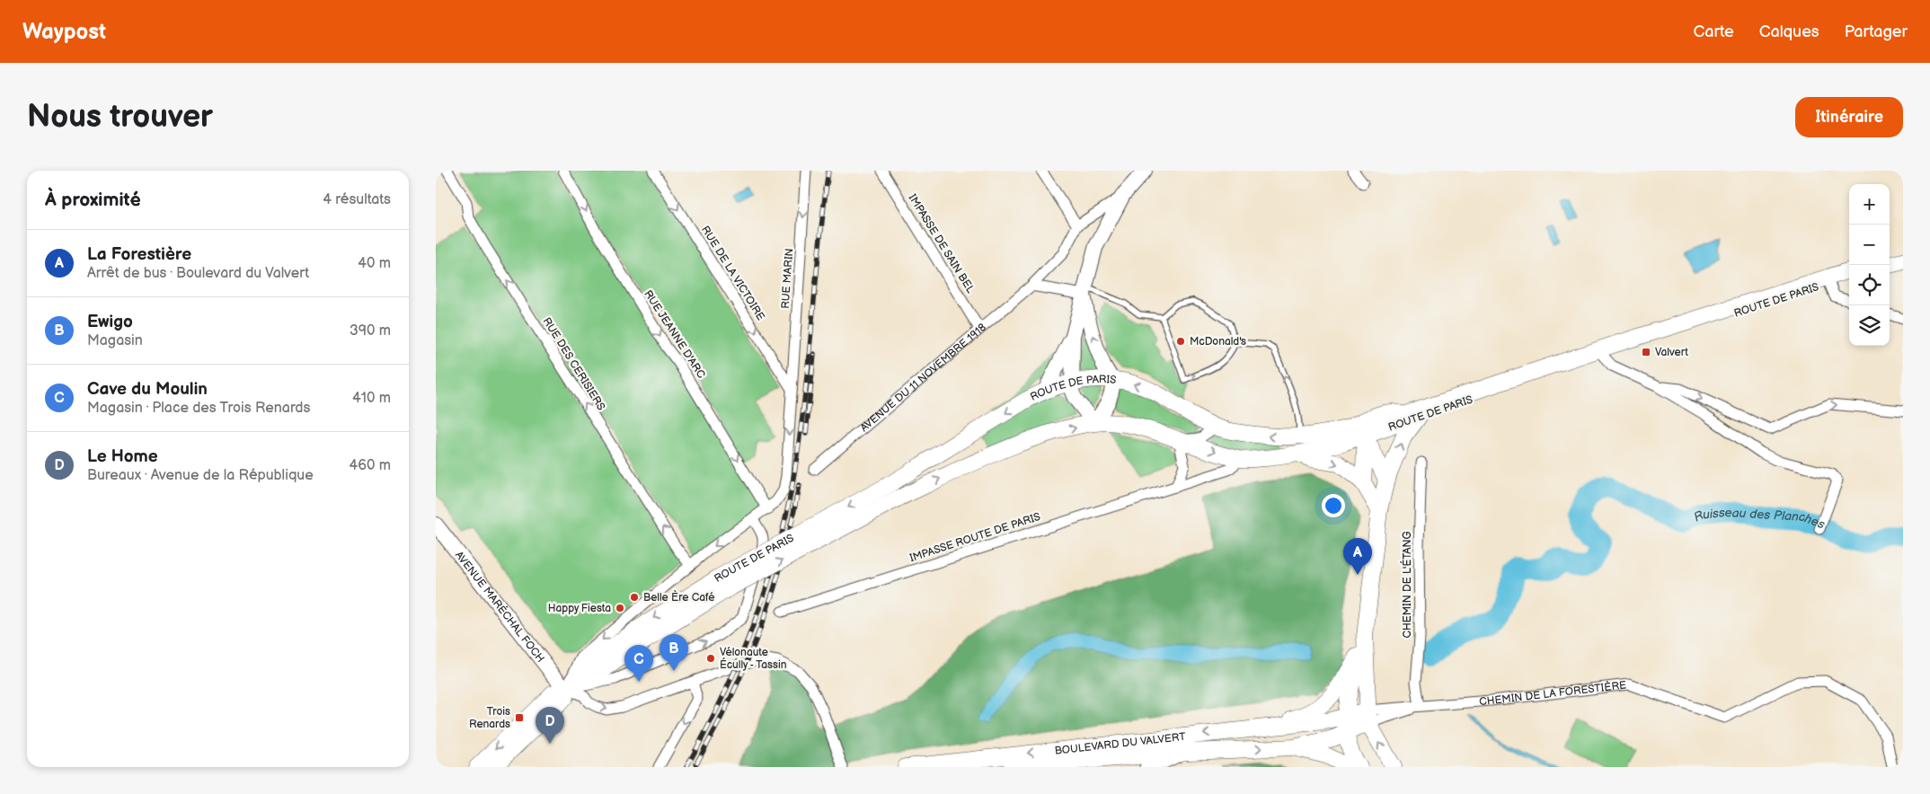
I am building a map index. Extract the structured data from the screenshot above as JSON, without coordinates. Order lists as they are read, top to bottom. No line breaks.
{"streets":{"main road":["ROUTE DE PARIS","AVENUE MARÉCHAL FOCH","CHEMIN DE LA FORESTIÈRE","BOULEVARD DU VALVERT"],"street":["IMPASSE DE SAIN BEL","RUE DE LA VICTOIRE","RUE MARIN","RUE JEANNE D'ARC","RUE DES CERISIERS","AVENUE DU 11 NOVEMBRE 1918","IMPASSE ROUTE DE PARIS","CHEMIN DE L'ÉTANG"]},"crossings":[["IMPASSE DE SAIN BEL","AVENUE DU 11 NOVEMBRE 1918"],["RUE DE LA VICTOIRE","RUE MARIN"],["RUE MARIN","RUE JEANNE D'ARC"],["ROUTE DE PARIS","IMPASSE ROUTE DE PARIS"],["ROUTE DE PARIS","AVENUE MARÉCHAL FOCH"],["CHEMIN DE L'ÉTANG","CHEMIN DE LA FORESTIÈRE"],["CHEMIN DE LA FORESTIÈRE","BOULEVARD DU VALVERT"]],"one_way":["RUE DE LA VICTOIRE","RUE MARIN","RUE JEANNE D'ARC","RUE DES CERISIERS"],"water":["Ruisseau des Planches"],"places":{"other":["McDonald's","Belle Ère Café","Happy Fiesta","Vélonaute Écully - Tassin"],"transit":["Valvert","Trois Renards"]},"page":{"header":"Waypost","nav":["Carte","Calques","Partager"],"buttons":"Itinéraire","title":"Nous trouver","heading":["À proximité","4 résultats"],"map_buttons":["+","−"],"list":[{"mark":"A","name":"La Forestière","note":"Arrêt de bus · Boulevard du Valvert","value":"40 m"},{"mark":"B","name":"Ewigo","note":"Magasin","value":"390 m"},{"mark":"C","name":"Cave du Moulin","note":"Magasin · Place des Trois Renards","value":"410 m"},{"mark":"D","name":"Le Home","note":"Bureaux · Avenue de la République","value":"460 m"}],"pins":["A","B","C","D"]}}
